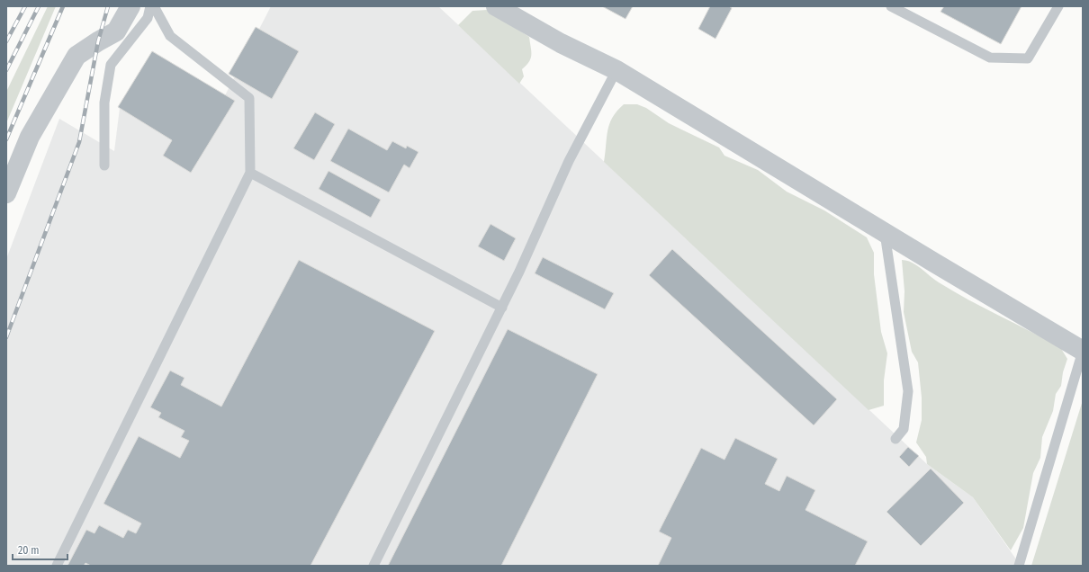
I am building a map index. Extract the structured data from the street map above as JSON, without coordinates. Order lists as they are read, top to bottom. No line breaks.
{"scale_bar":"20 m"}
